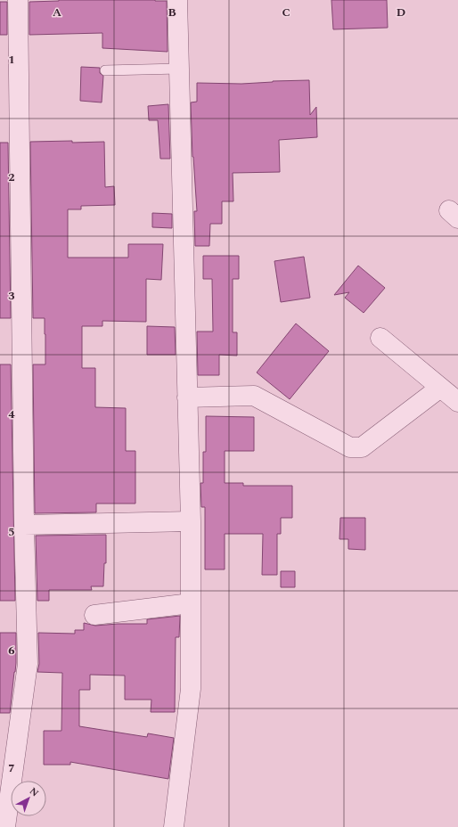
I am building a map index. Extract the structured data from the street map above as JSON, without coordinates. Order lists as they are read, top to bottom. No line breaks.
{"north":"top right","grid":{"columns":["A","B","C","D"],"rows":["1","2","3","4","5","6","7"]}}
